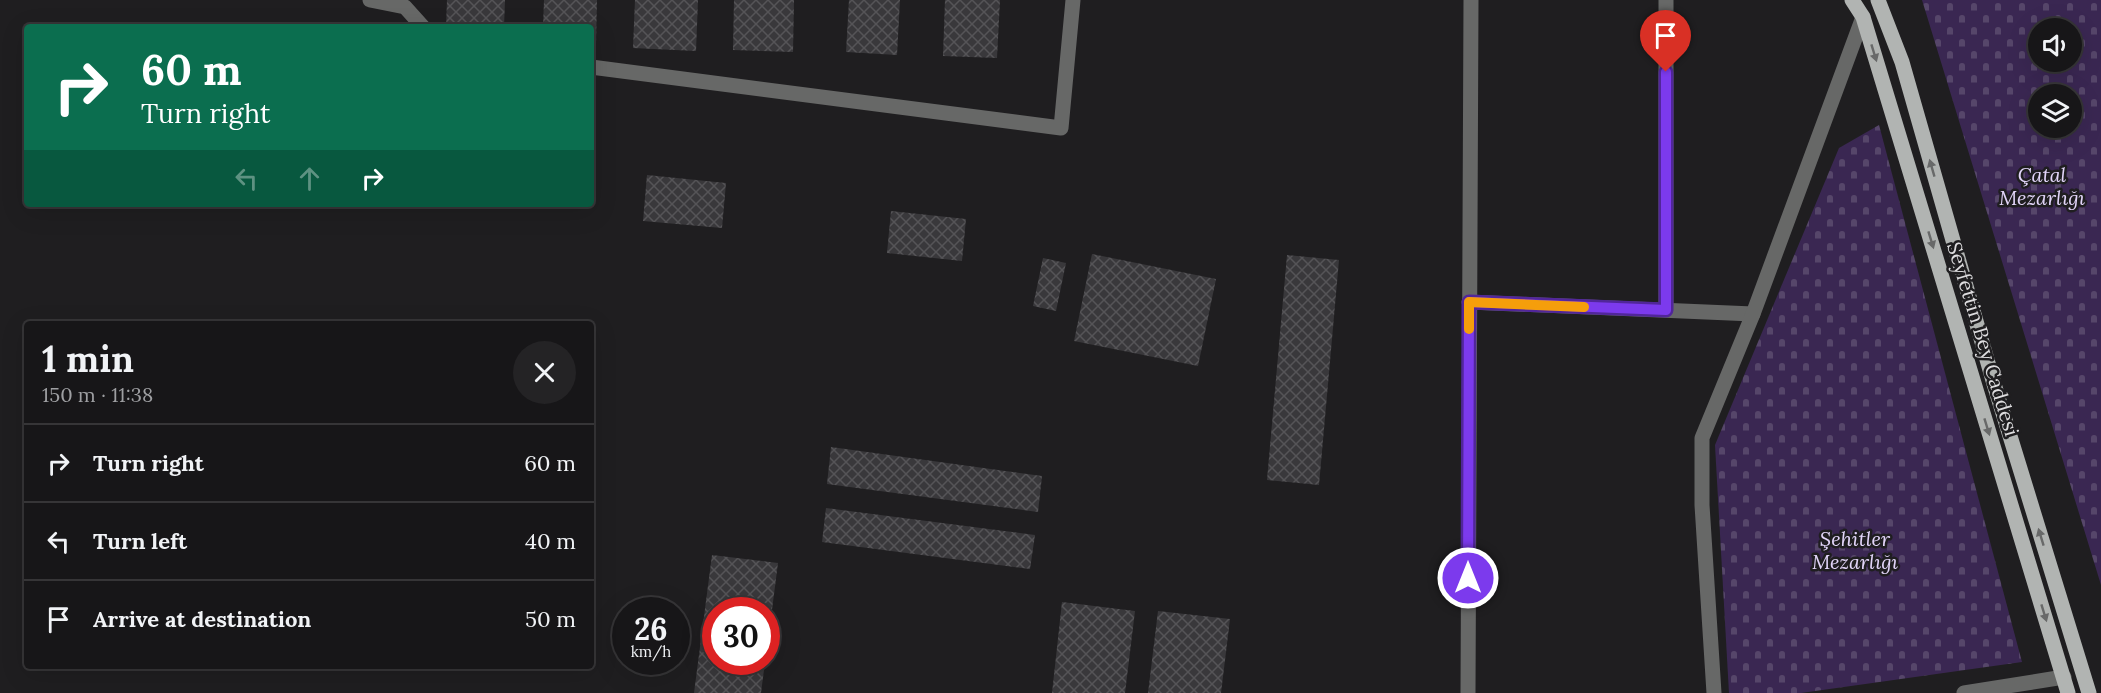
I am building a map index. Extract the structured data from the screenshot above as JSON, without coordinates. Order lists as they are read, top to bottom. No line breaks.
{"streets":{"main road":["Seyfettin Bey Caddesi"]},"parks":["Çatal Mezarlığı","Şehitler Mezarlığı"],"page":{"turn":["60 m","Turn right"],"heading":["1 min","150 m · 11:38"],"list":[{"name":"Turn right","value":"60 m"},{"name":"Turn left","value":"40 m"},{"name":"Arrive at destination","value":"50 m"}],"speed":"26 km/h","limit":"30"}}
